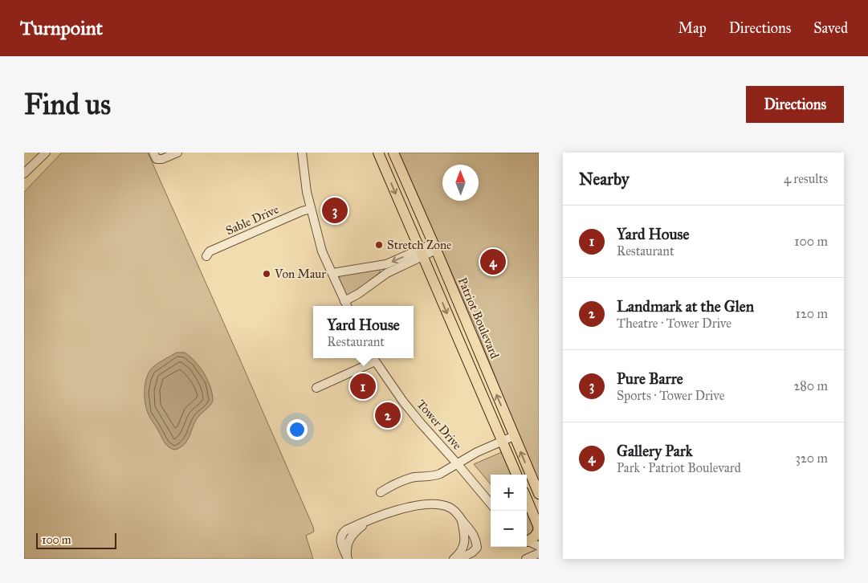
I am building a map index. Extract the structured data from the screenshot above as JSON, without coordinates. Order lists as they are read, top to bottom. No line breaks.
{"streets":{"main road":["Patriot Boulevard"],"street":["Sable Drive","Tower Drive"]},"places":["Stretch Zone","Von Maur"],"scale_bar":"100 m","north":"top","page":{"header":"Turnpoint","nav":["Map","Directions","Saved"],"buttons":"Directions","title":"Find us","heading":["Nearby","4 results"],"pins":["3","4","1","2"],"list":[{"mark":"1","name":"Yard House","note":"Restaurant","value":"100 m"},{"mark":"2","name":"Landmark at the Glen","note":"Theatre · Tower Drive","value":"120 m"},{"mark":"3","name":"Pure Barre","note":"Sports · Tower Drive","value":"280 m"},{"mark":"4","name":"Gallery Park","note":"Park · Patriot Boulevard","value":"320 m"}],"popup":["Yard House","Restaurant"],"map_buttons":["+","−"],"scale":"100 m"}}
